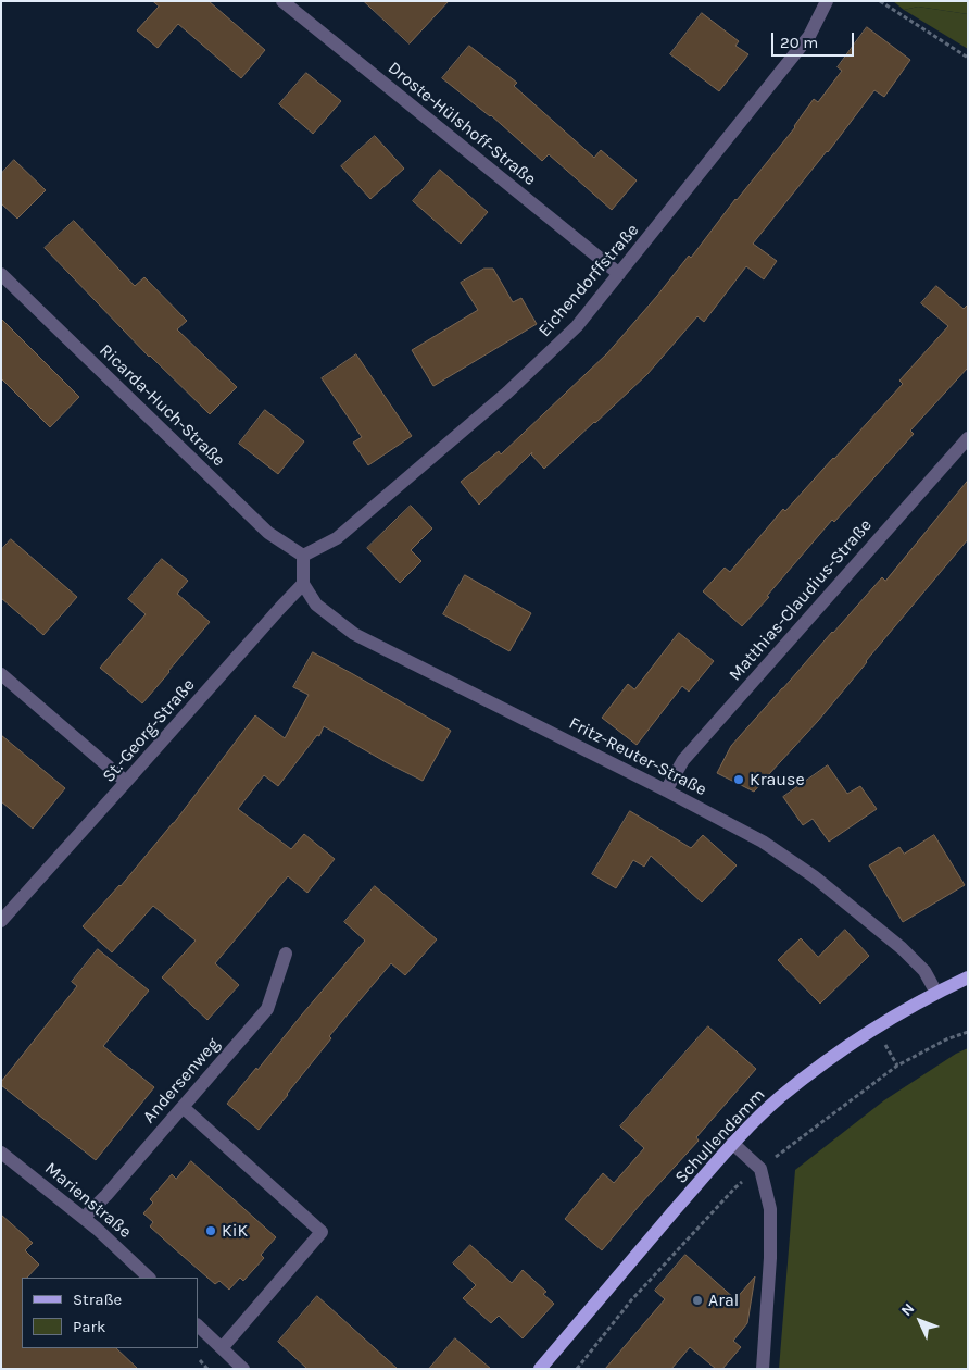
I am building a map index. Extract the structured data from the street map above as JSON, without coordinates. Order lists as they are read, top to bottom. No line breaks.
{"streets":{"main road":["Schullendamm"],"street":["Droste-Hülshoff-Straße","Eichendorffstraße","Ricarda-Huch-Straße","Matthias-Claudius-Straße","St.-Georg-Straße","Fritz-Reuter-Straße","Andersenweg","Marienstraße"]},"crossings":[["Droste-Hülshoff-Straße","Eichendorffstraße"],["Eichendorffstraße","Ricarda-Huch-Straße"],["Matthias-Claudius-Straße","Fritz-Reuter-Straße"],["St.-Georg-Straße","Fritz-Reuter-Straße"],["Fritz-Reuter-Straße","Schullendamm"],["Andersenweg","Marienstraße"]],"places":["Krause","KiK","Aral"],"legend":["Straße","Park"],"scale_bar":"20 m","north":"top left"}
